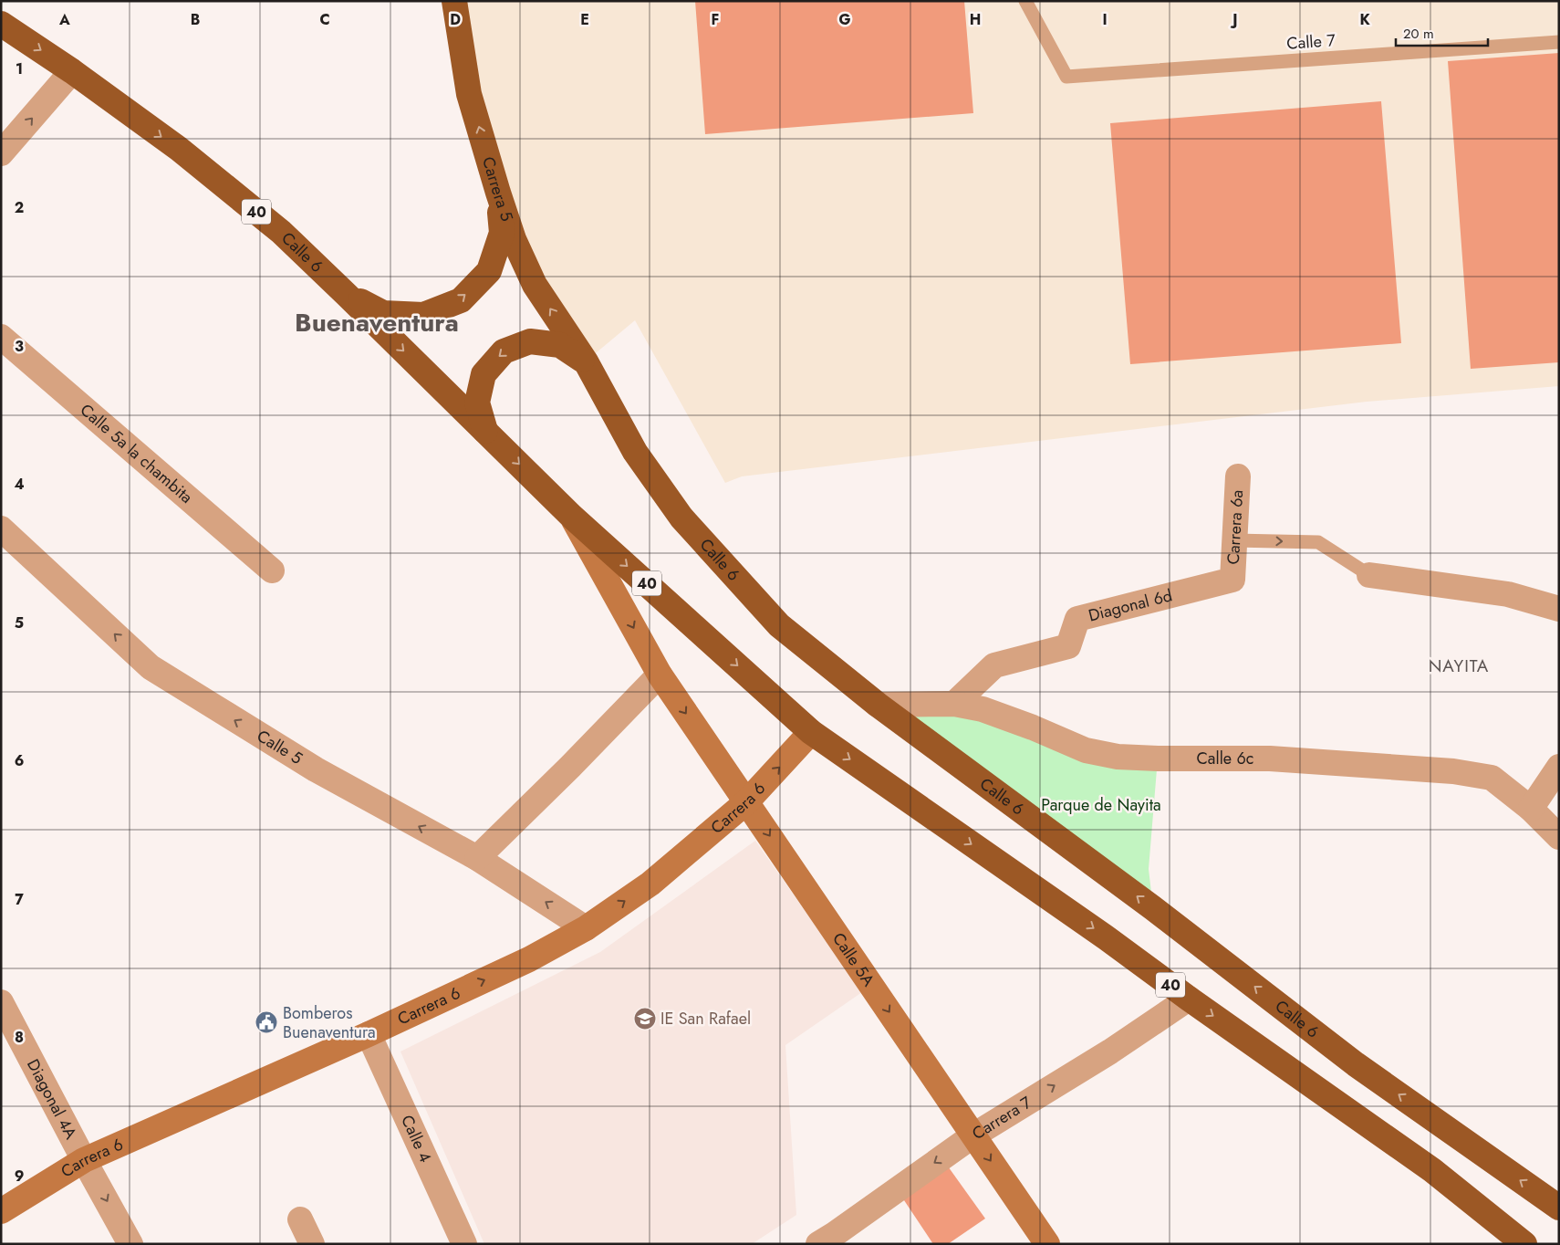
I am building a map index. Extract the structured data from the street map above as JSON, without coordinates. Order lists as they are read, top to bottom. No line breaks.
{"streets":{"highway":["Carrera 5","40","Calle 6"],"main road":["Carrera 6","Calle 5A"],"street":["Calle 5a la chambita","Carrera 6a","Diagonal 6d","Calle 5","Calle 6c","Diagonal 4A","Carrera 7","Calle 4"],"lane":["Calle 7"]},"crossings":[["Carrera 5","Calle 6"],["Calle 6","Calle 6c"],["Calle 6","Carrera 6"],["Calle 6","Calle 5A"],["Calle 6","Carrera 7"],["Carrera 6a","Diagonal 6d"],["Diagonal 6d","Calle 6c"],["Calle 5","Carrera 6"],["Carrera 6","Calle 5A"],["Carrera 6","Diagonal 4A"],["Carrera 6","Calle 4"],["Calle 5A","Carrera 7"]],"one_way":["Carrera 5","Calle 5","Carrera 6","Calle 5A"],"districts":["Buenaventura","NAYITA"],"parks":["Parque de Nayita"],"places":{"school or university":["IE San Rafael"],"public building":["Bomberos Buenaventura"]},"scale_bar":"20 m","grid":{"columns":["A","B","C","D","E","F","G","H","I","J","K"],"rows":["1","2","3","4","5","6","7","8","9"]}}
